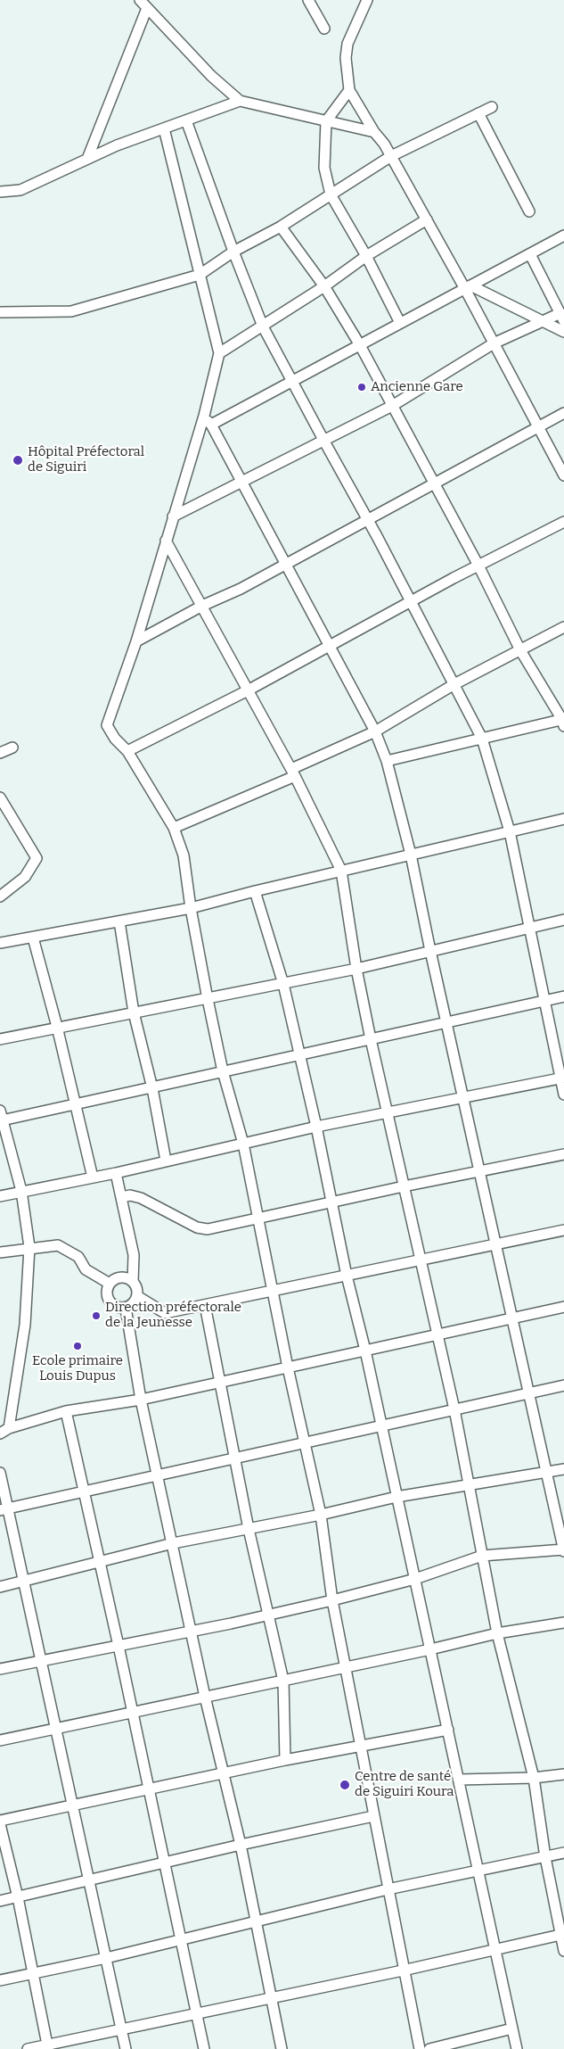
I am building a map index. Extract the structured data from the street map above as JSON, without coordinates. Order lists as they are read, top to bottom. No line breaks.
{"places":["Ancienne Gare","Hôpital Préfectoral de Siguiri","Direction préfectorale de la Jeunesse","Ecole primaire Louis Dupus","Centre de santé de Siguiri Koura"]}
